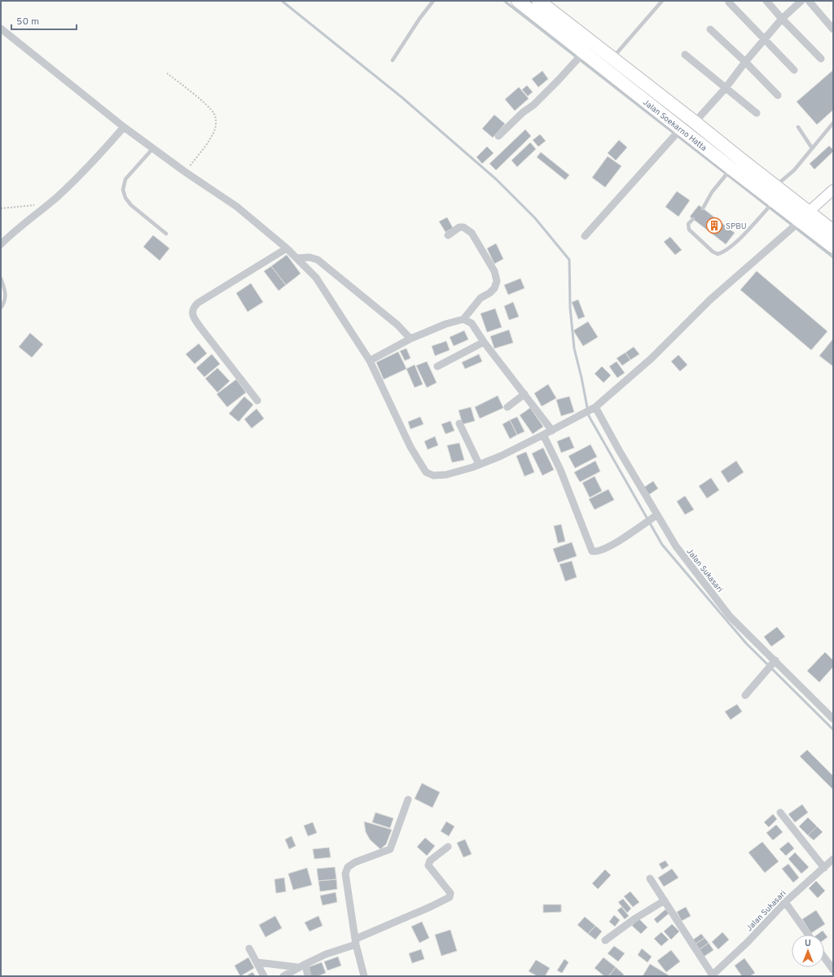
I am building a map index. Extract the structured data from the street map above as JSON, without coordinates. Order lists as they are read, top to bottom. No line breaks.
{"streets":{"highway":["Jalan Soekarno Hatta"],"street":["Jalan Sukasari"]},"places":{"building":["SPBU"]},"scale_bar":"50 m","north":"top"}
